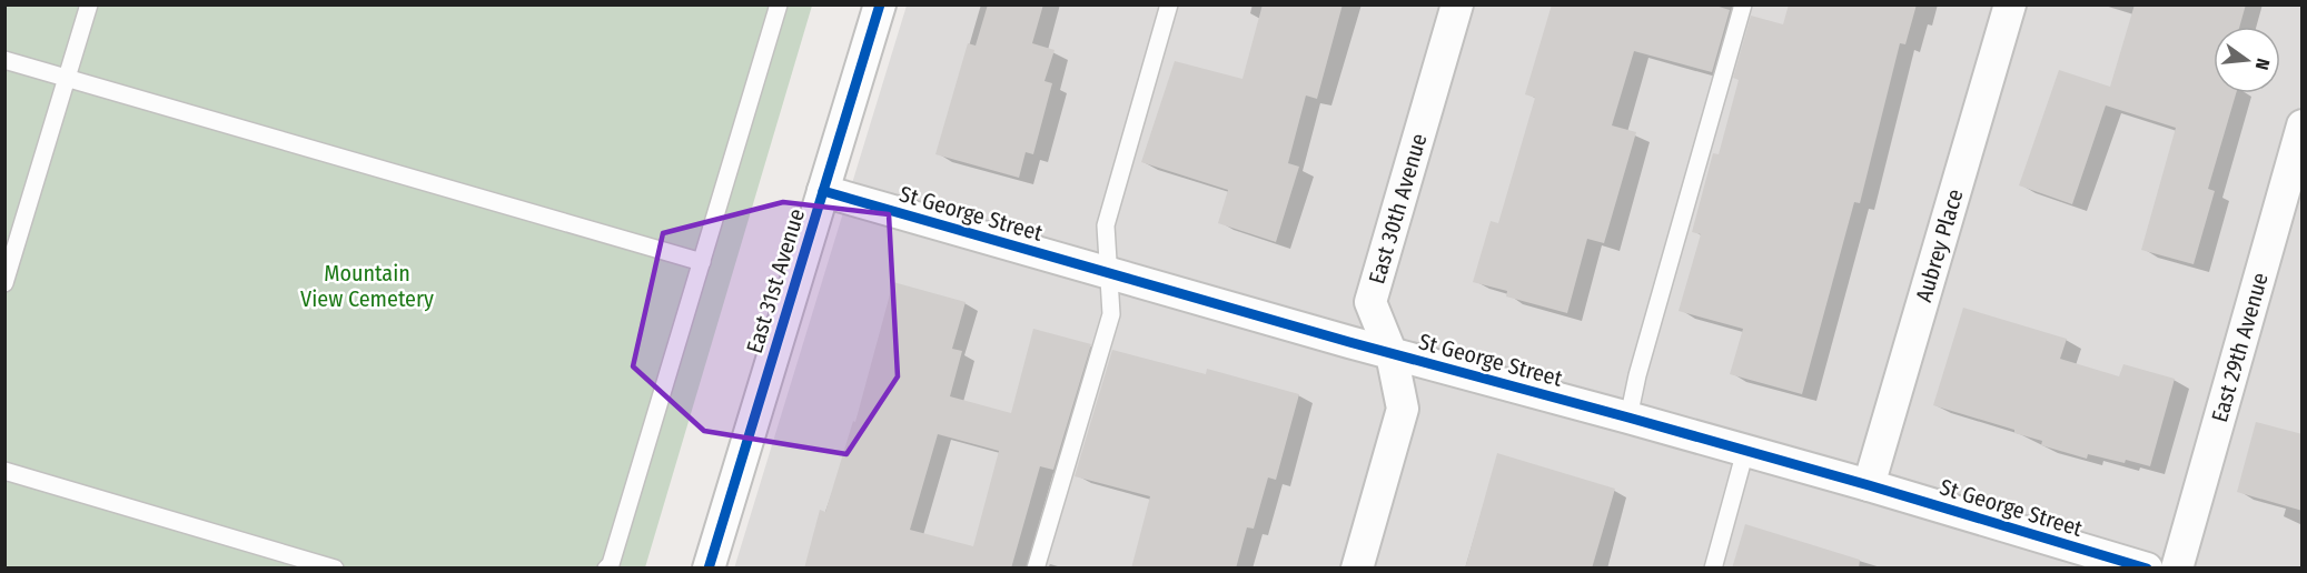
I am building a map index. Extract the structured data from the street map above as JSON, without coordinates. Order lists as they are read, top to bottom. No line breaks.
{"streets":{"street":["East 30th Avenue","St George Street","Aubrey Place","East 31st Avenue","East 29th Avenue"]},"crossings":[["East 30th Avenue","St George Street"],["St George Street","Aubrey Place"],["St George Street","East 31st Avenue"]],"parks":["Mountain View Cemetery"],"north":"right"}
